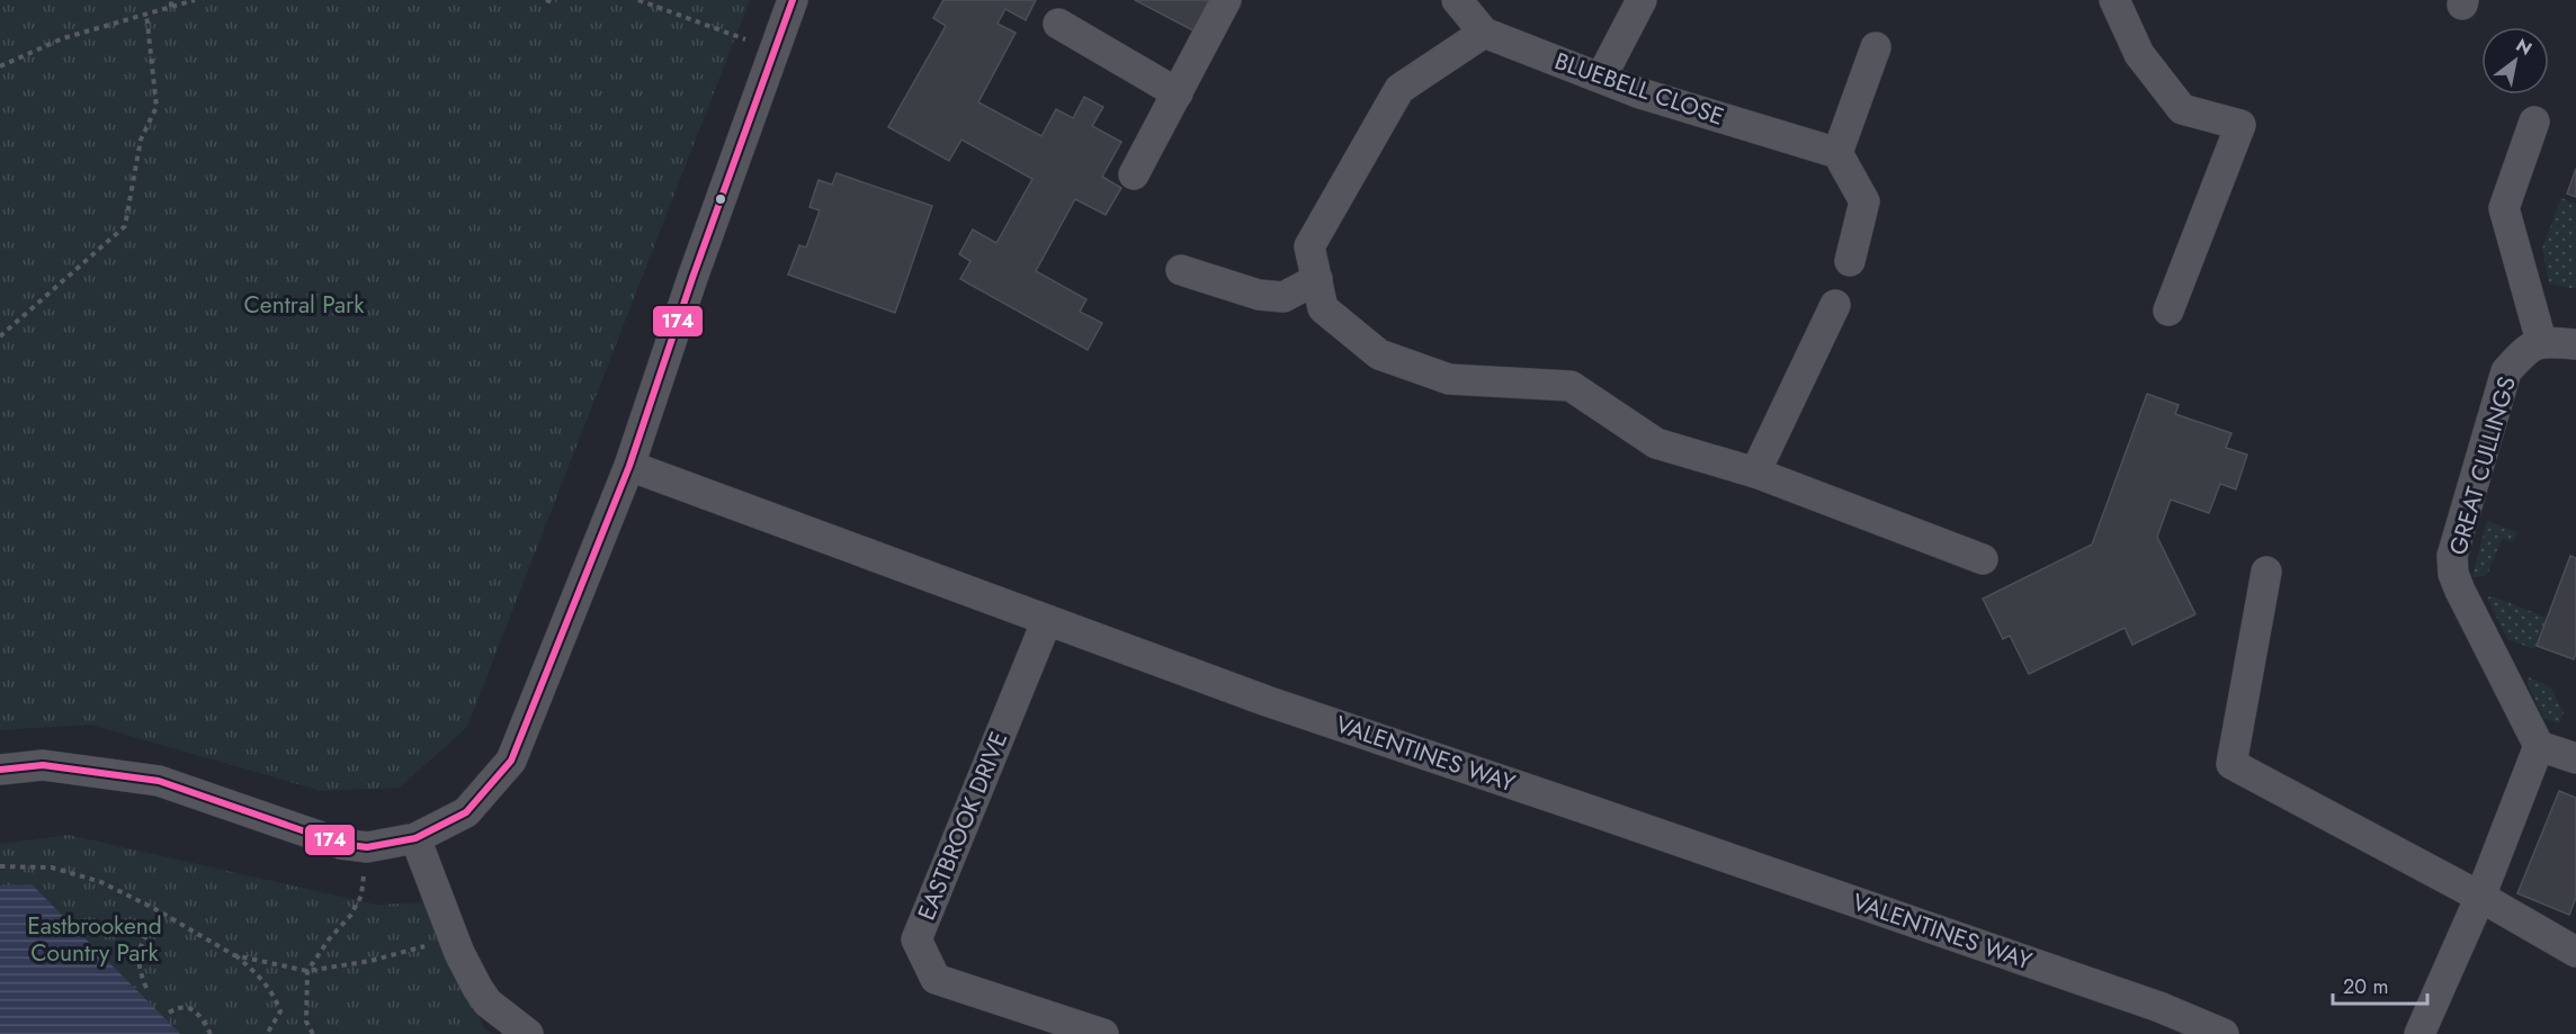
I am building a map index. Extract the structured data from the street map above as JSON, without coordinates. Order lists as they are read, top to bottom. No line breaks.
{"streets":{"street":["BLUEBELL CLOSE","GREAT CULLINGS","VALENTINES WAY","EASTBROOK DRIVE"]},"crossings":[["VALENTINES WAY","EASTBROOK DRIVE"]],"parks":["Central Park","Eastbrookend Country Park"],"lines":["transit line 174"],"scale_bar":"20 m","north":"top right"}
